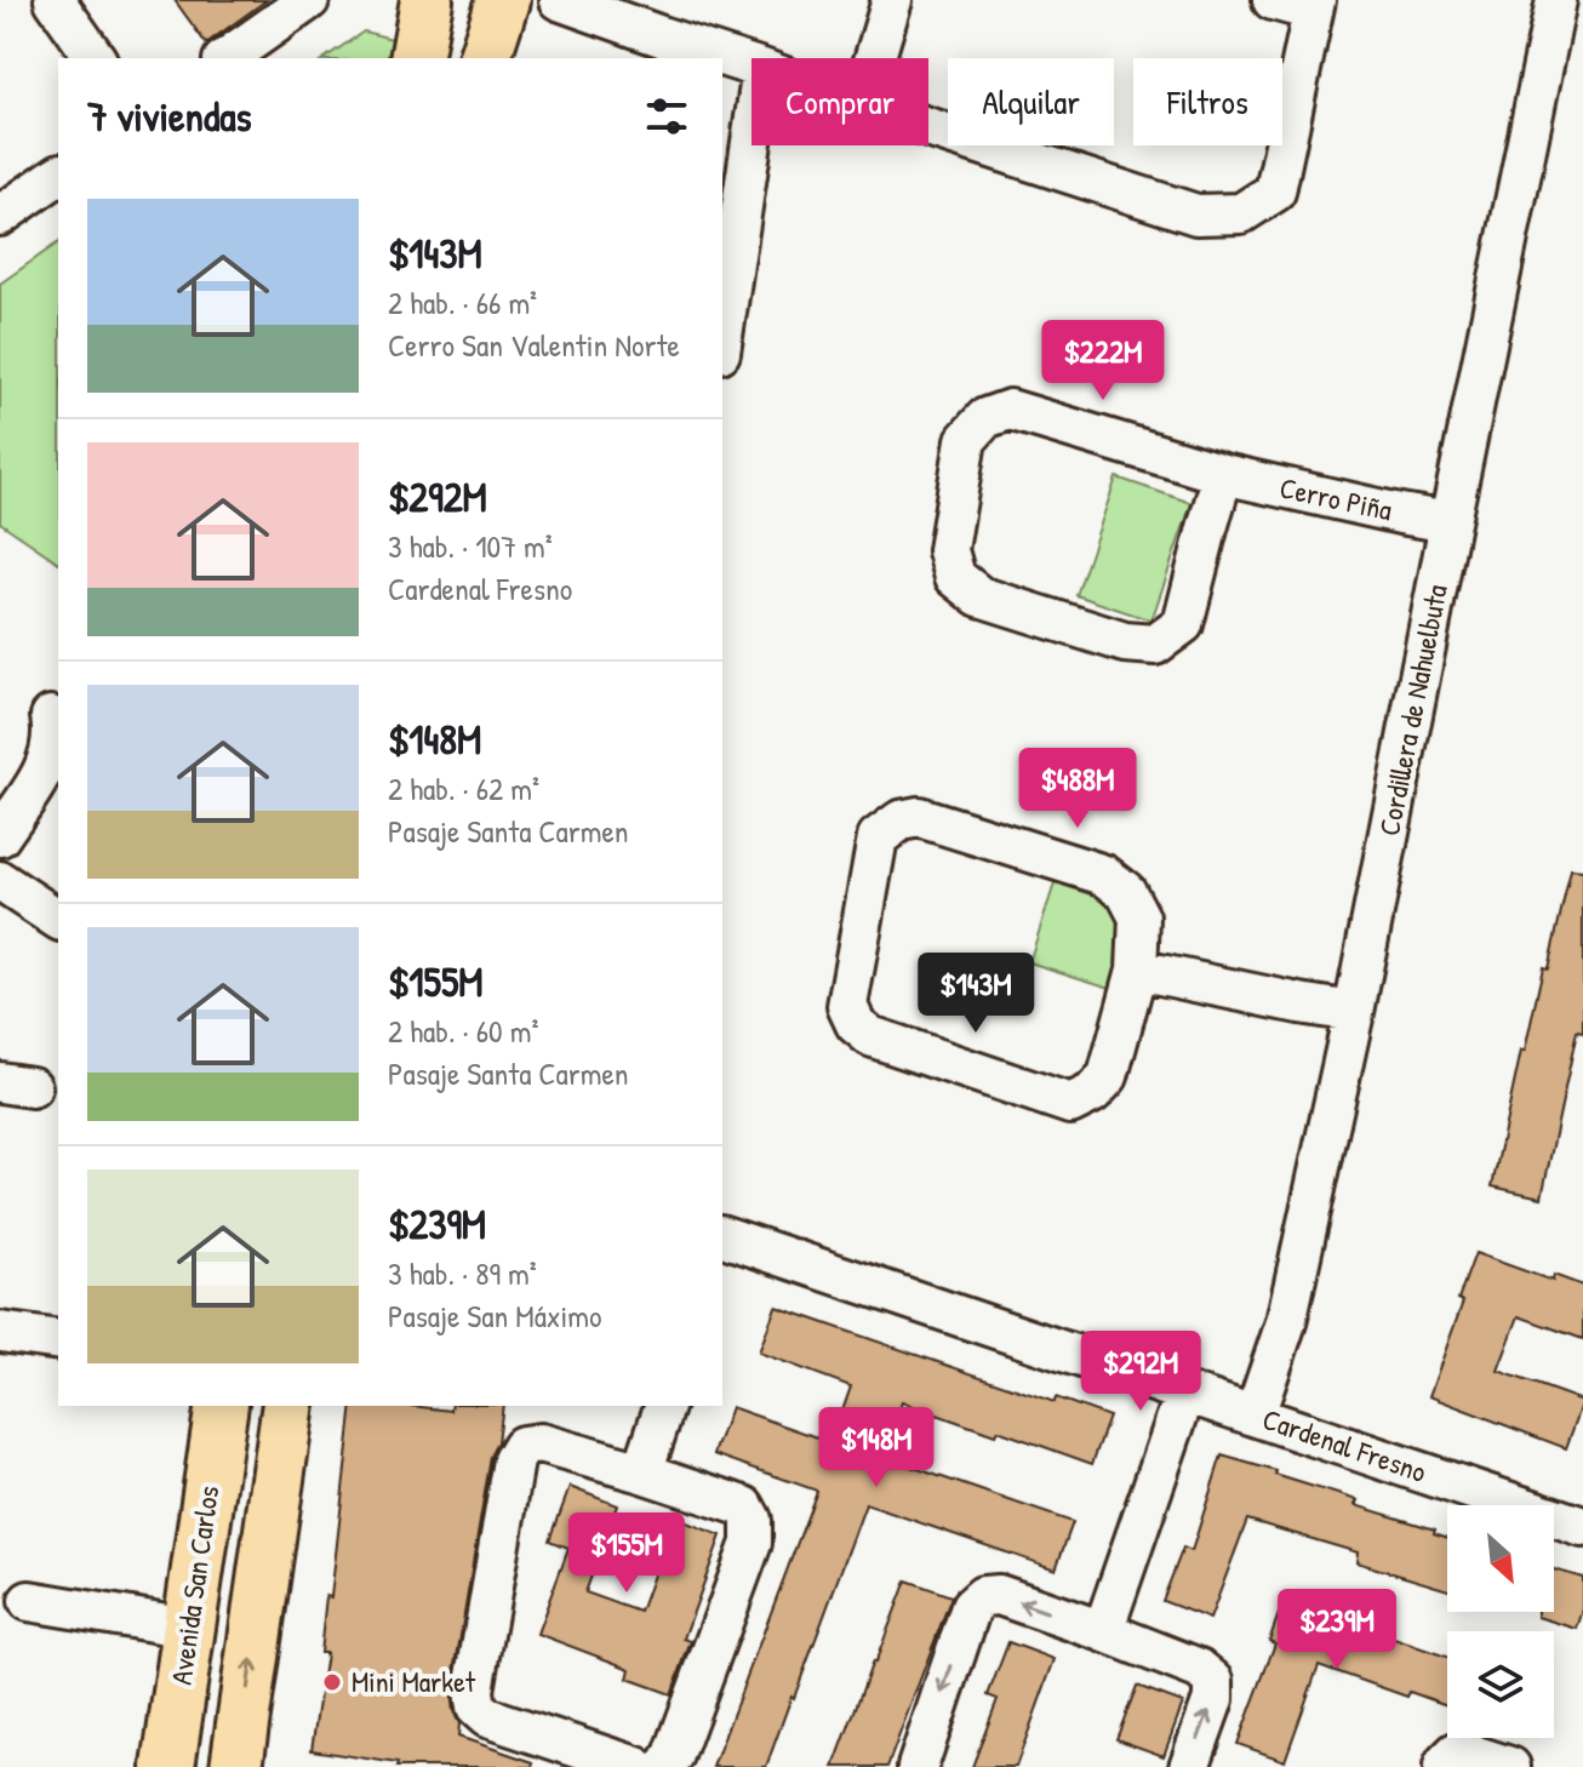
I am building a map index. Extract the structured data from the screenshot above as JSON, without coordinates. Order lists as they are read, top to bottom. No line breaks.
{"streets":{"main road":["Avenida San Carlos"],"street":["Cerro Piña","Cordillera de Nahuelbuta","Cardenal Fresno"]},"crossings":[["Cerro Piña","Cordillera de Nahuelbuta"],["Cordillera de Nahuelbuta","Cardenal Fresno"]],"places":["Mini Market"],"north":"bottom right","page":{"chip":["Comprar","Alquilar","Filtros"],"heading":"7 viviendas","list":[{"name":"$143M","note":"2 hab. · 66 m² · Cerro San Valentin Norte"},{"name":"$292M","note":"3 hab. · 107 m² · Cardenal Fresno"},{"name":"$148M","note":"2 hab. · 62 m² · Pasaje Santa Carmen"},{"name":"$155M","note":"2 hab. · 60 m² · Pasaje Santa Carmen"},{"name":"$239M","note":"3 hab. · 89 m² · Pasaje San Máximo"}],"price":["$222M","$488M","$143M","$292M","$148M","$155M","$239M"]}}
